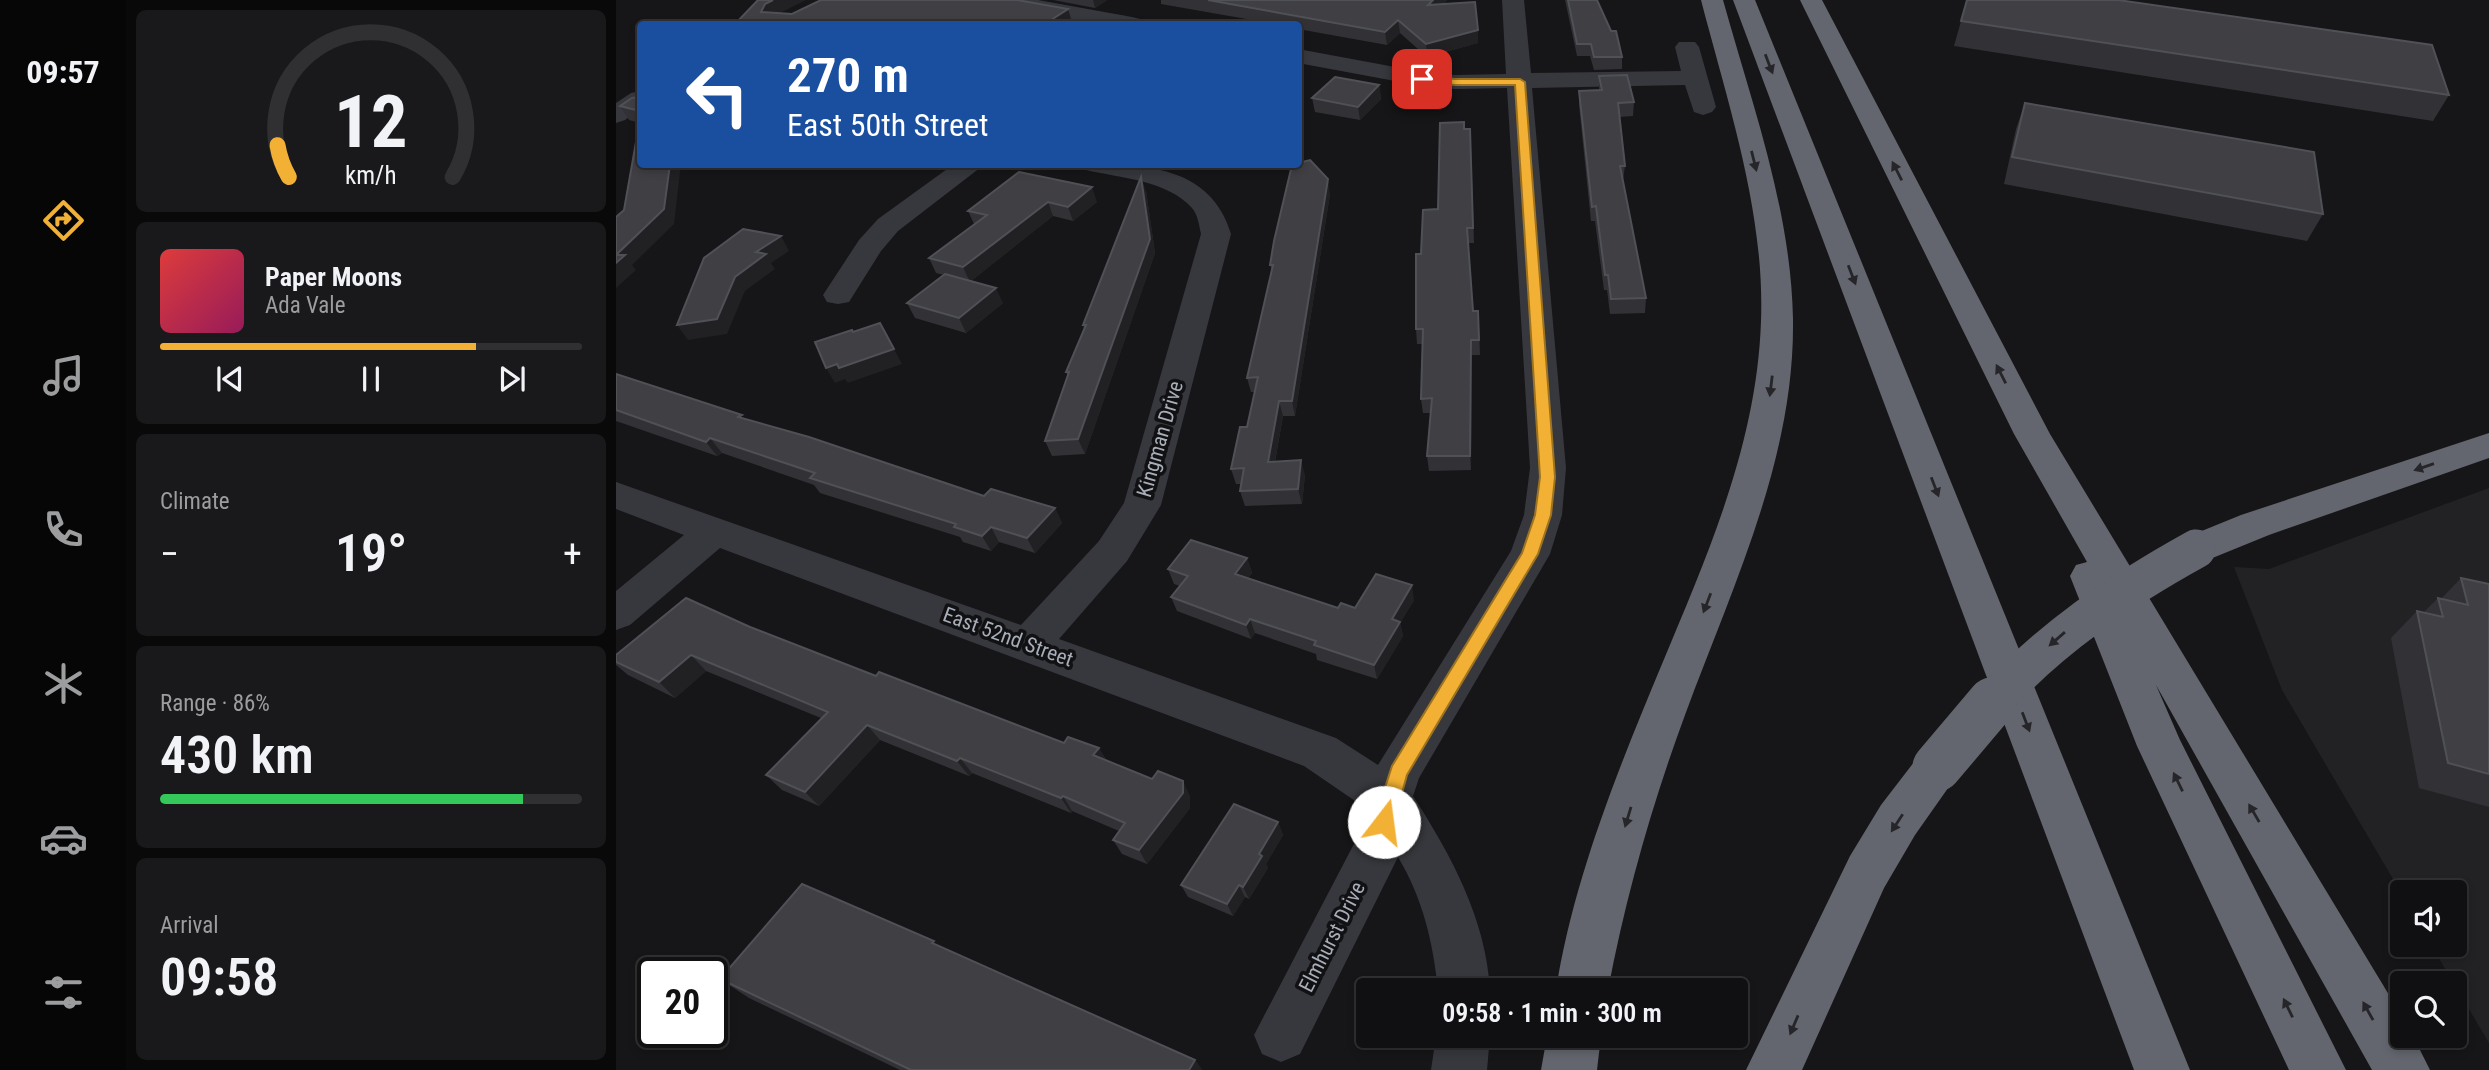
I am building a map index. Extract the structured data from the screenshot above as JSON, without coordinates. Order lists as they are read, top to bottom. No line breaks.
{"streets":{"street":["Kingman Drive","East 52nd Street","Elmhurst Drive"]},"crossings":[["Kingman Drive","East 52nd Street"],["East 52nd Street","Elmhurst Drive"]],"page":{"tabs":"09:57","turn":["270 m","East 50th Street"],"song":["Paper Moons","Ada Vale"],"tile":["Climate",["Range · 86%","430 km"],["Arrival","09:58"]],"heat":["−","19°","+"],"limit":"20","trip":"09:58 · 1 min · 300 m","gauge":["12","km/h"]}}
